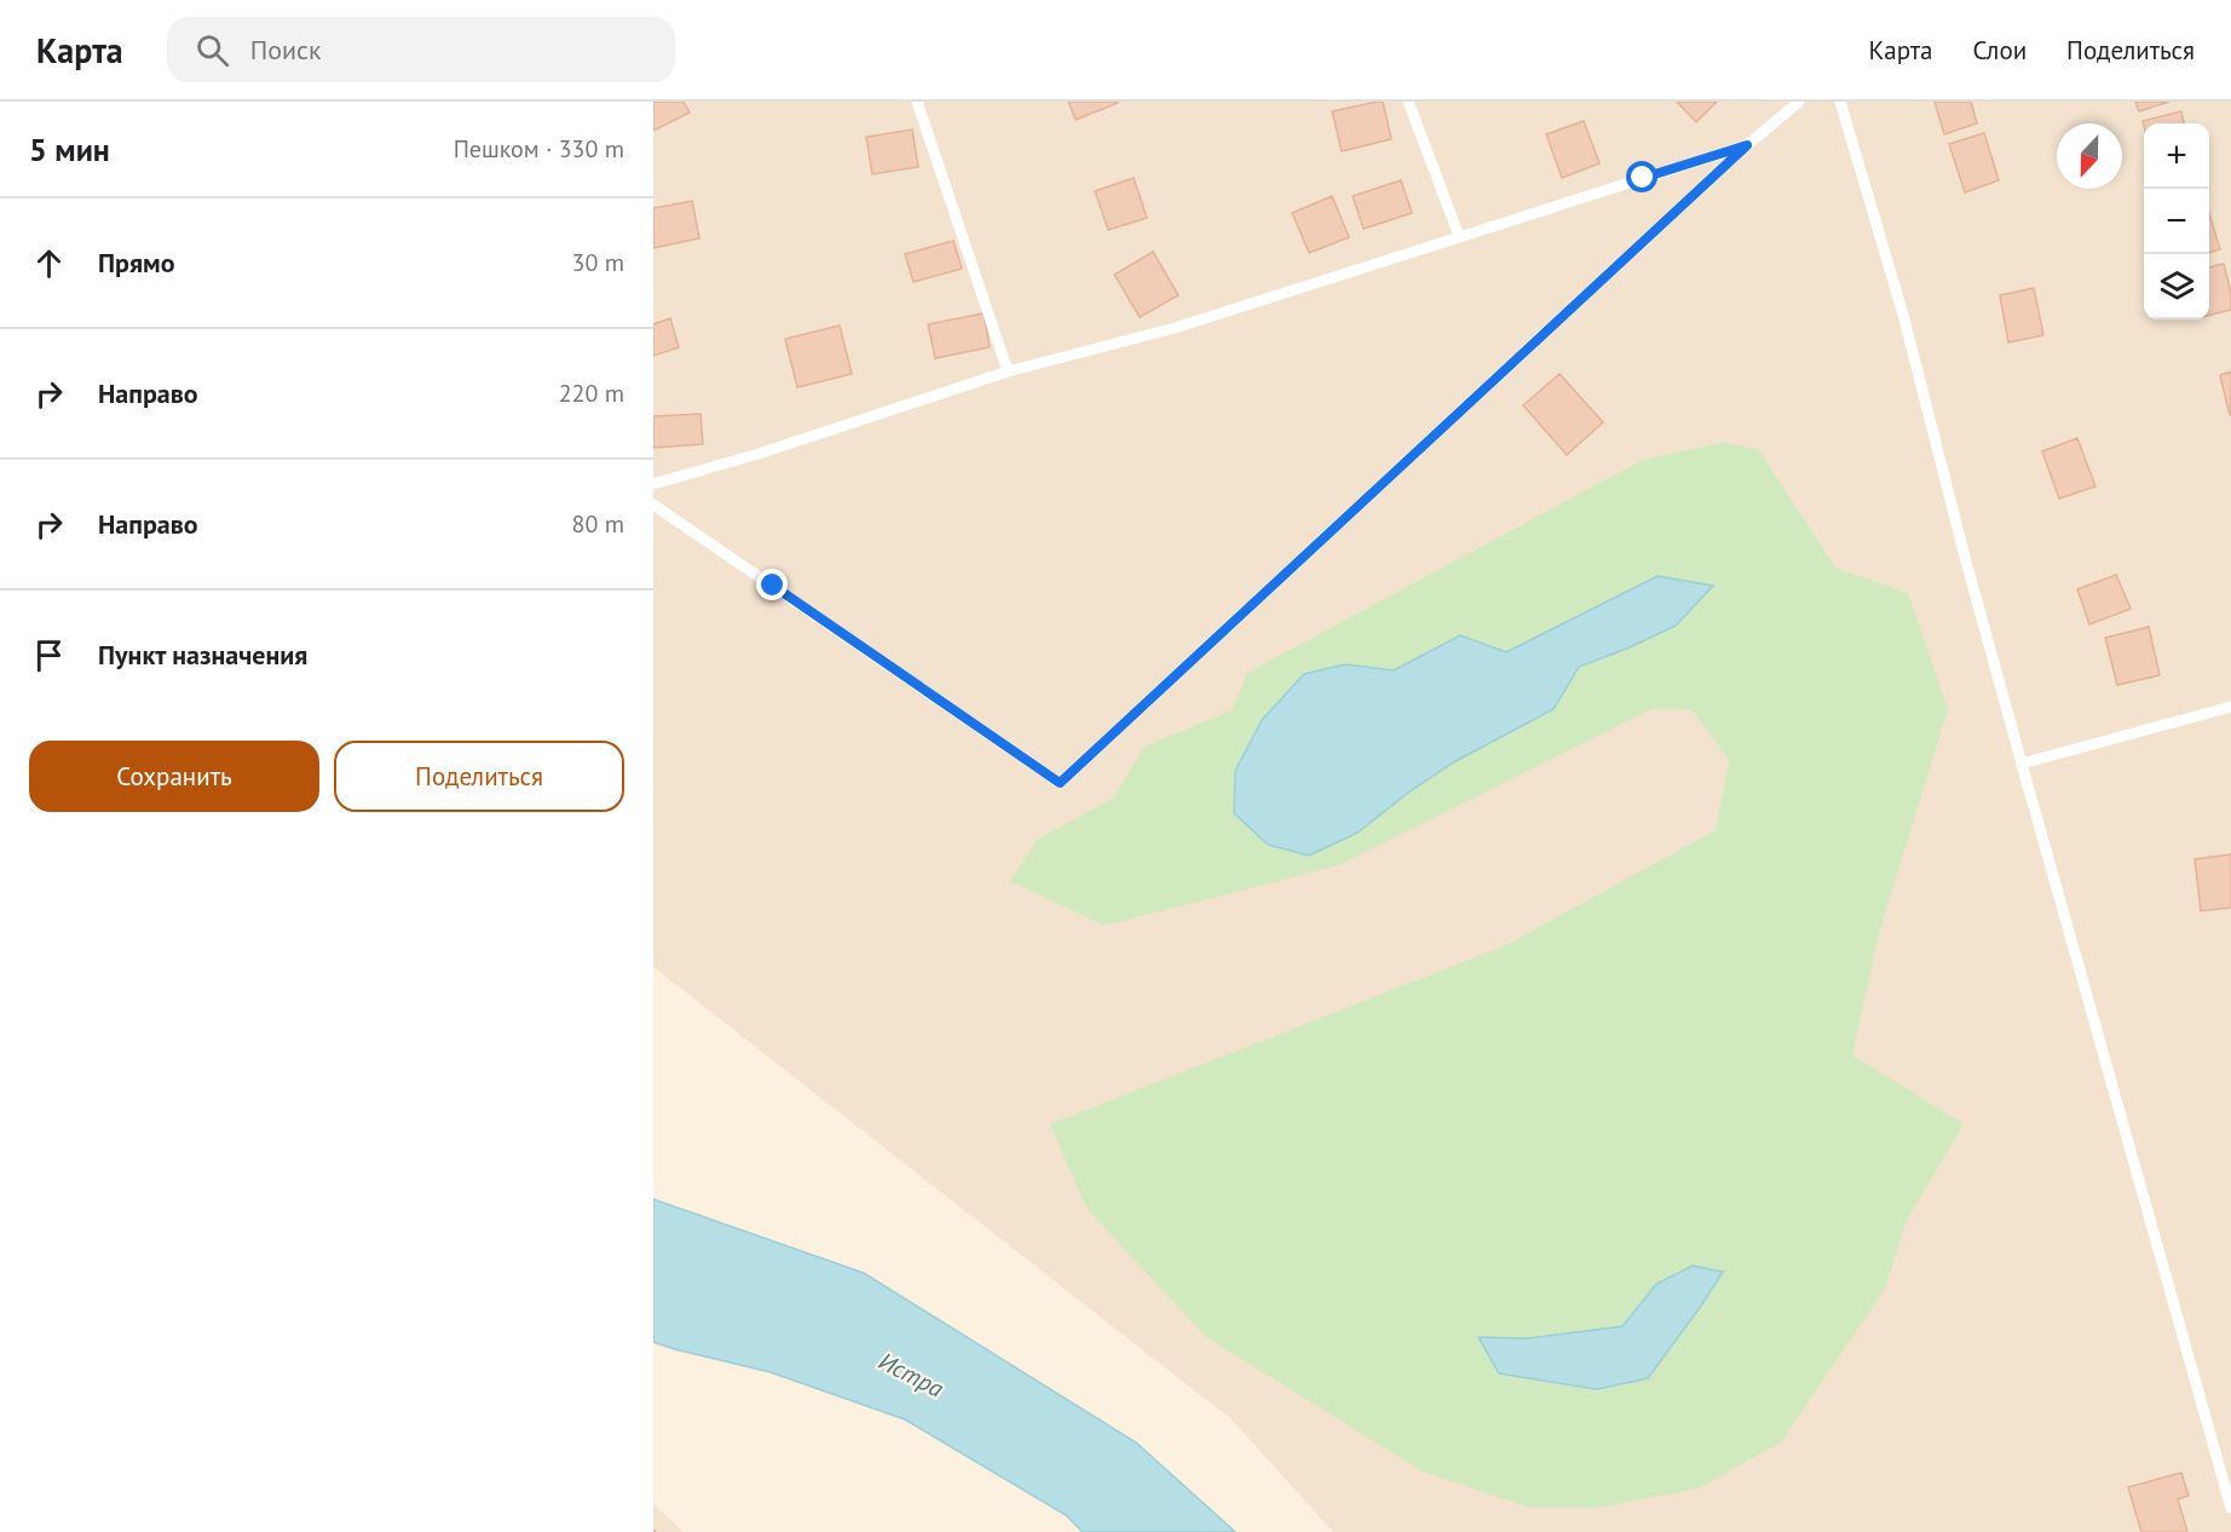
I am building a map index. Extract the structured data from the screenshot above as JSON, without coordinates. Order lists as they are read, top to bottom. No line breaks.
{"water":["Истра"],"north":"bottom","page":{"header":"Карта","search":"Поиск","nav":["Карта","Слои","Поделиться"],"heading":["5 мин","Пешком · 330 m"],"map_buttons":["+","−"],"list":[["Прямо","30 m"],["Направо","220 m"],["Направо","80 m"],"Пункт назначения"],"buttons":["Сохранить","Поделиться"]}}
